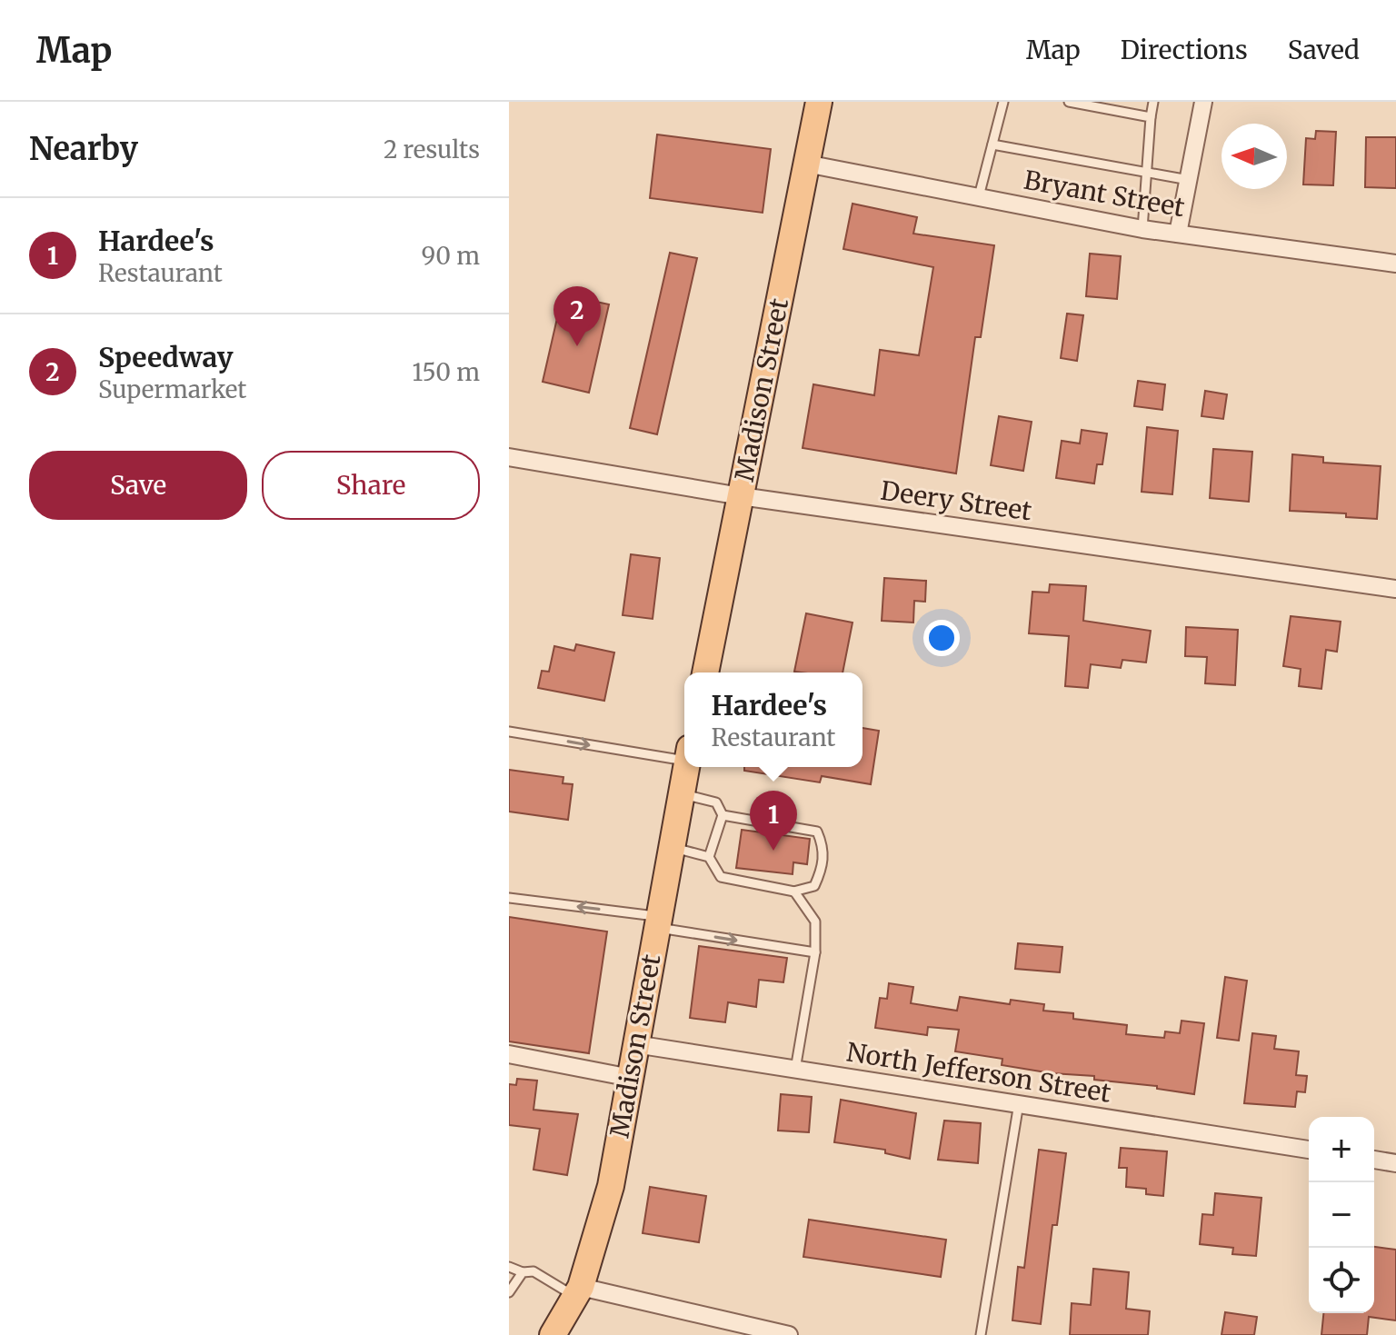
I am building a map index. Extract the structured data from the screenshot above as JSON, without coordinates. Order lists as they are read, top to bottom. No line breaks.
{"streets":{"main road":["Madison Street"],"street":["Bryant Street","Deery Street","North Jefferson Street"]},"crossings":[["Bryant Street","Madison Street"],["Madison Street","Deery Street"],["Madison Street","North Jefferson Street"]],"north":"left","page":{"header":"Map","nav":["Map","Directions","Saved"],"heading":["Nearby","2 results"],"list":[{"mark":"1","name":"Hardee's","note":"Restaurant","value":"90 m"},{"mark":"2","name":"Speedway","note":"Supermarket","value":"150 m"}],"pins":["2","1"],"buttons":["Save","Share"],"popup":["Hardee's","Restaurant"],"map_buttons":["+","−"]}}
